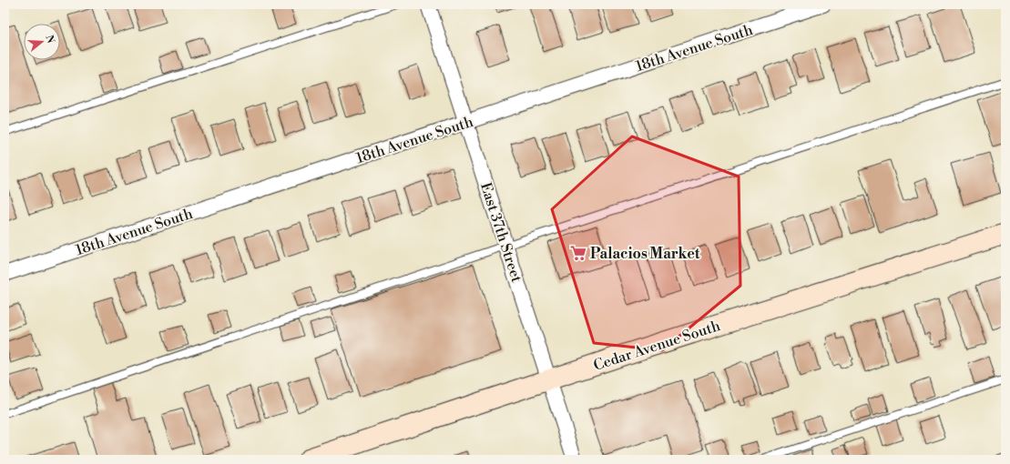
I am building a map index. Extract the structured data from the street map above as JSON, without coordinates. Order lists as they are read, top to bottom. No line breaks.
{"streets":{"main road":["Cedar Avenue South"],"street":["18th Avenue South","East 37th Street"]},"crossings":[["18th Avenue South","East 37th Street"],["East 37th Street","Cedar Avenue South"]],"places":{"supermarket":["Palacios Market"]},"north":"right"}
